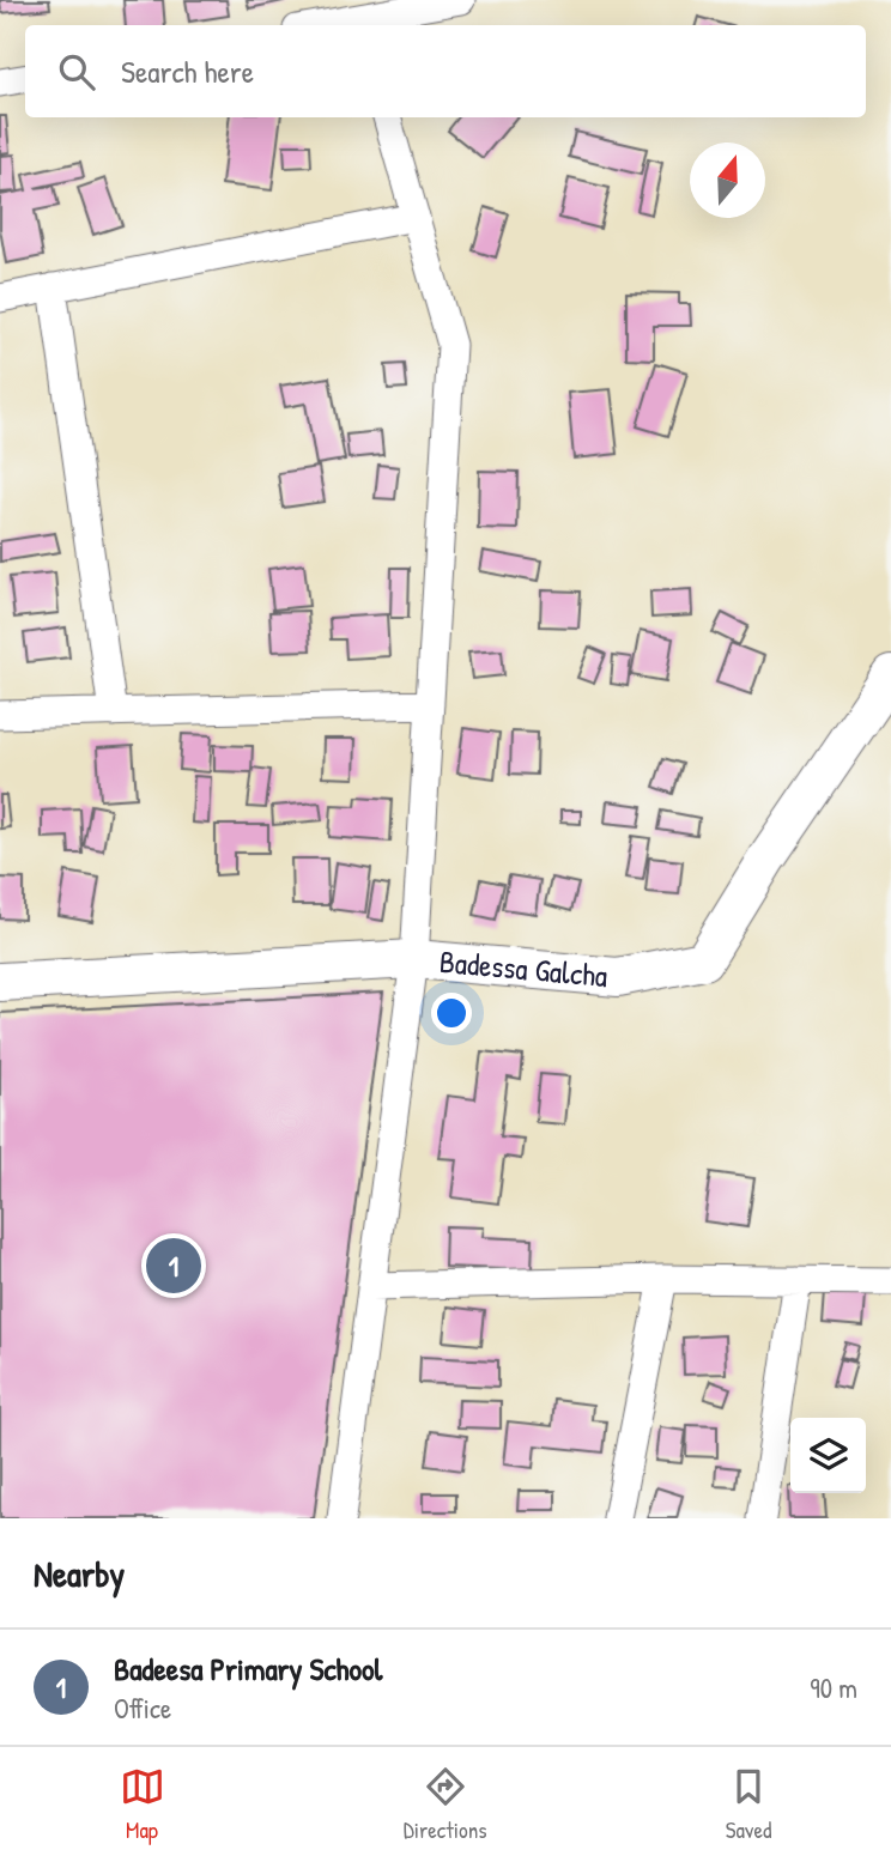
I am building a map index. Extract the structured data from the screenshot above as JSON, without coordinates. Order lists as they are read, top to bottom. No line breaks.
{"streets":{"street":["Badessa Galcha"]},"north":"top","page":{"search":"Search here","pins":"1","heading":"Nearby","list":[{"mark":"1","name":"Badeesa Primary School","note":"Office","value":"90 m"}],"nav":["Map","Directions","Saved"]}}
